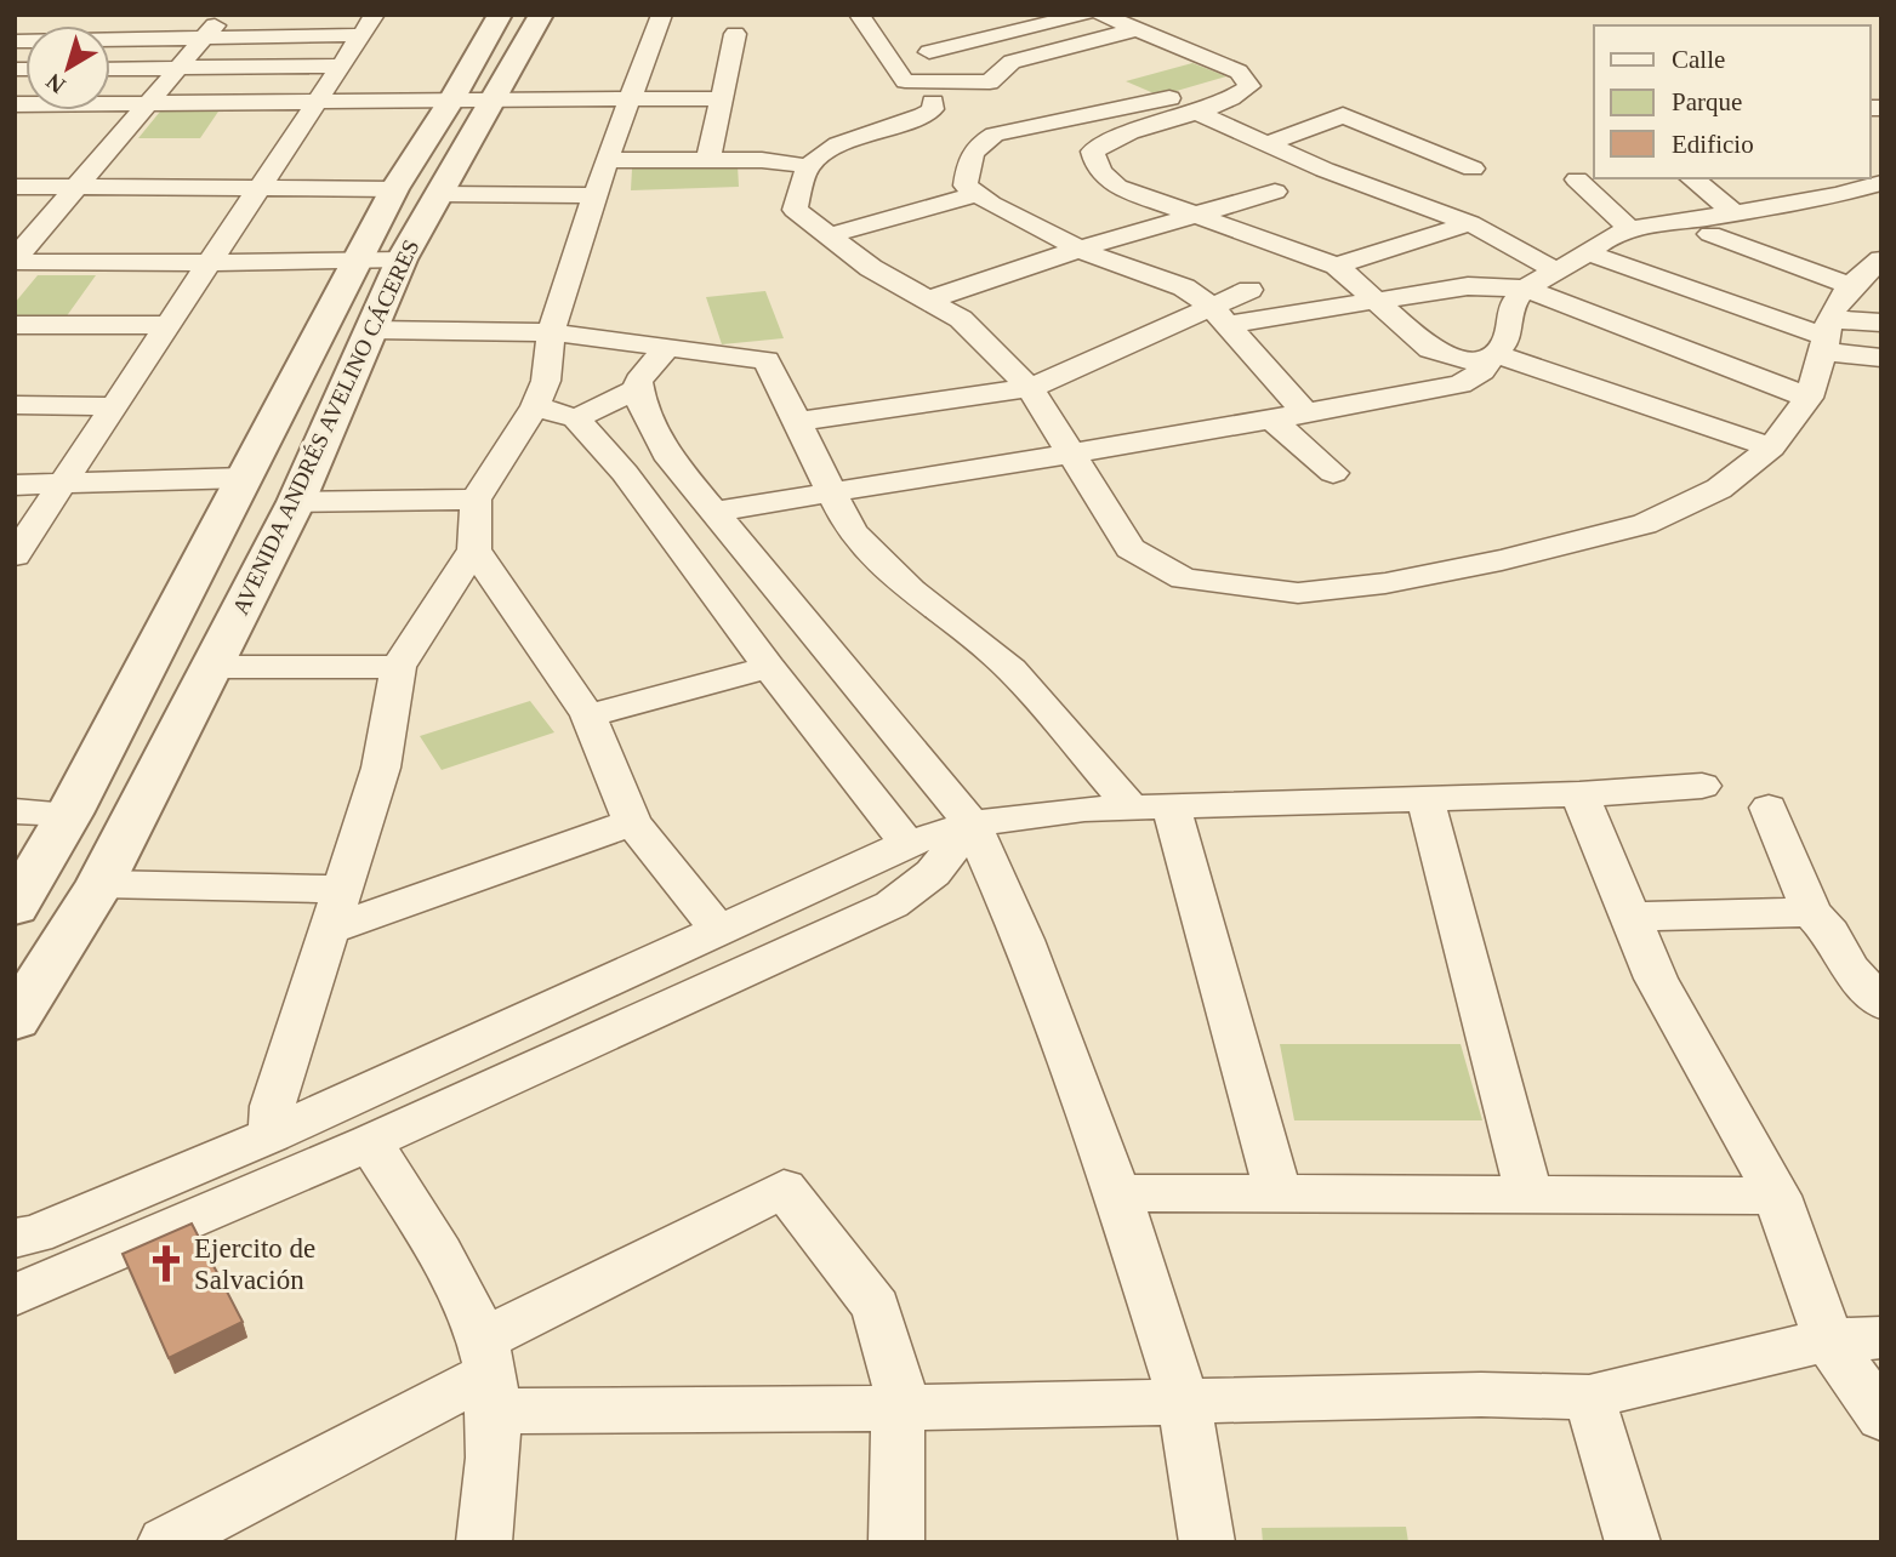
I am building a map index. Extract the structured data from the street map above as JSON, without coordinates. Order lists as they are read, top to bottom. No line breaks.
{"streets":{"street":["AVENIDA ANDRÉS AVELINO CÁCERES"]},"places":{"church":["Ejercito de Salvación"]},"legend":["Calle","Parque","Edificio"],"north":"bottom left"}
